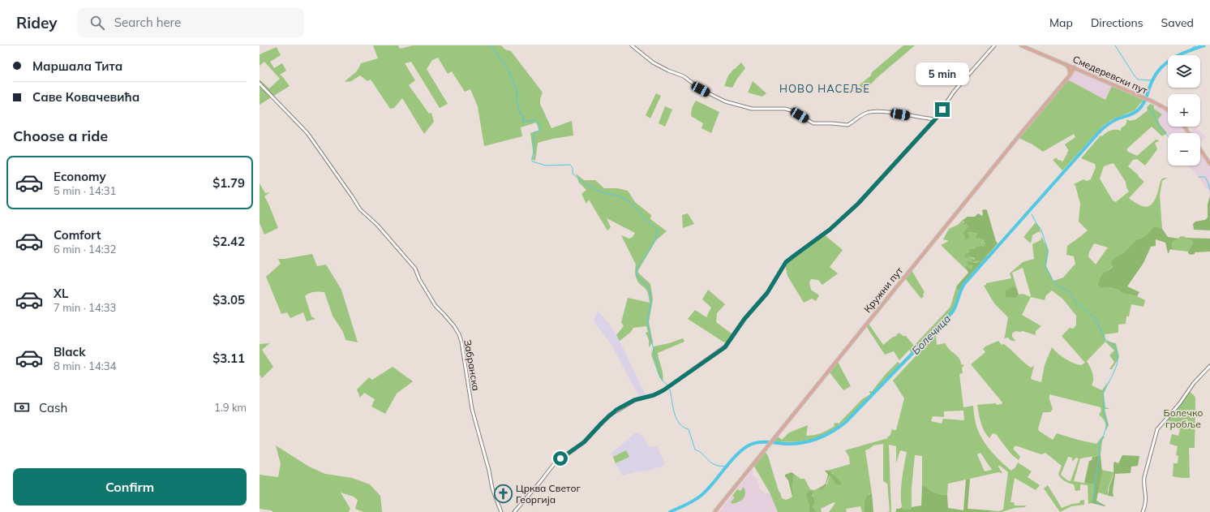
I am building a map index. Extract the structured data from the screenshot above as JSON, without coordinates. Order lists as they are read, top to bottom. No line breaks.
{"streets":{"main road":["Смедеревски пут","Кружни пут"],"street":["Забранска"]},"crossings":[["Смедеревски пут","Кружни пут"]],"districts":["НОВО НАСЕЉЕ"],"water":["Болечица"],"parks":["Болечко гробље"],"places":{"church":["Црква Светог Георгија"]},"page":{"header":"Ridey","search":"Search here","nav":["Map","Directions","Saved"],"banner":["Маршала Тита","Саве Ковачевића"],"map_buttons":["+","−"],"bubble":"5 min","heading":"Choose a ride","list":[{"name":"Economy","note":"5 min · 14:31","value":"$1.79"},{"name":"Comfort","note":"6 min · 14:32","value":"$2.42"},{"name":"XL","note":"7 min · 14:33","value":"$3.05"},{"name":"Black","note":"8 min · 14:34","value":"$3.11"}],"pay":["Cash","1.9 km"],"buttons":"Confirm"}}
